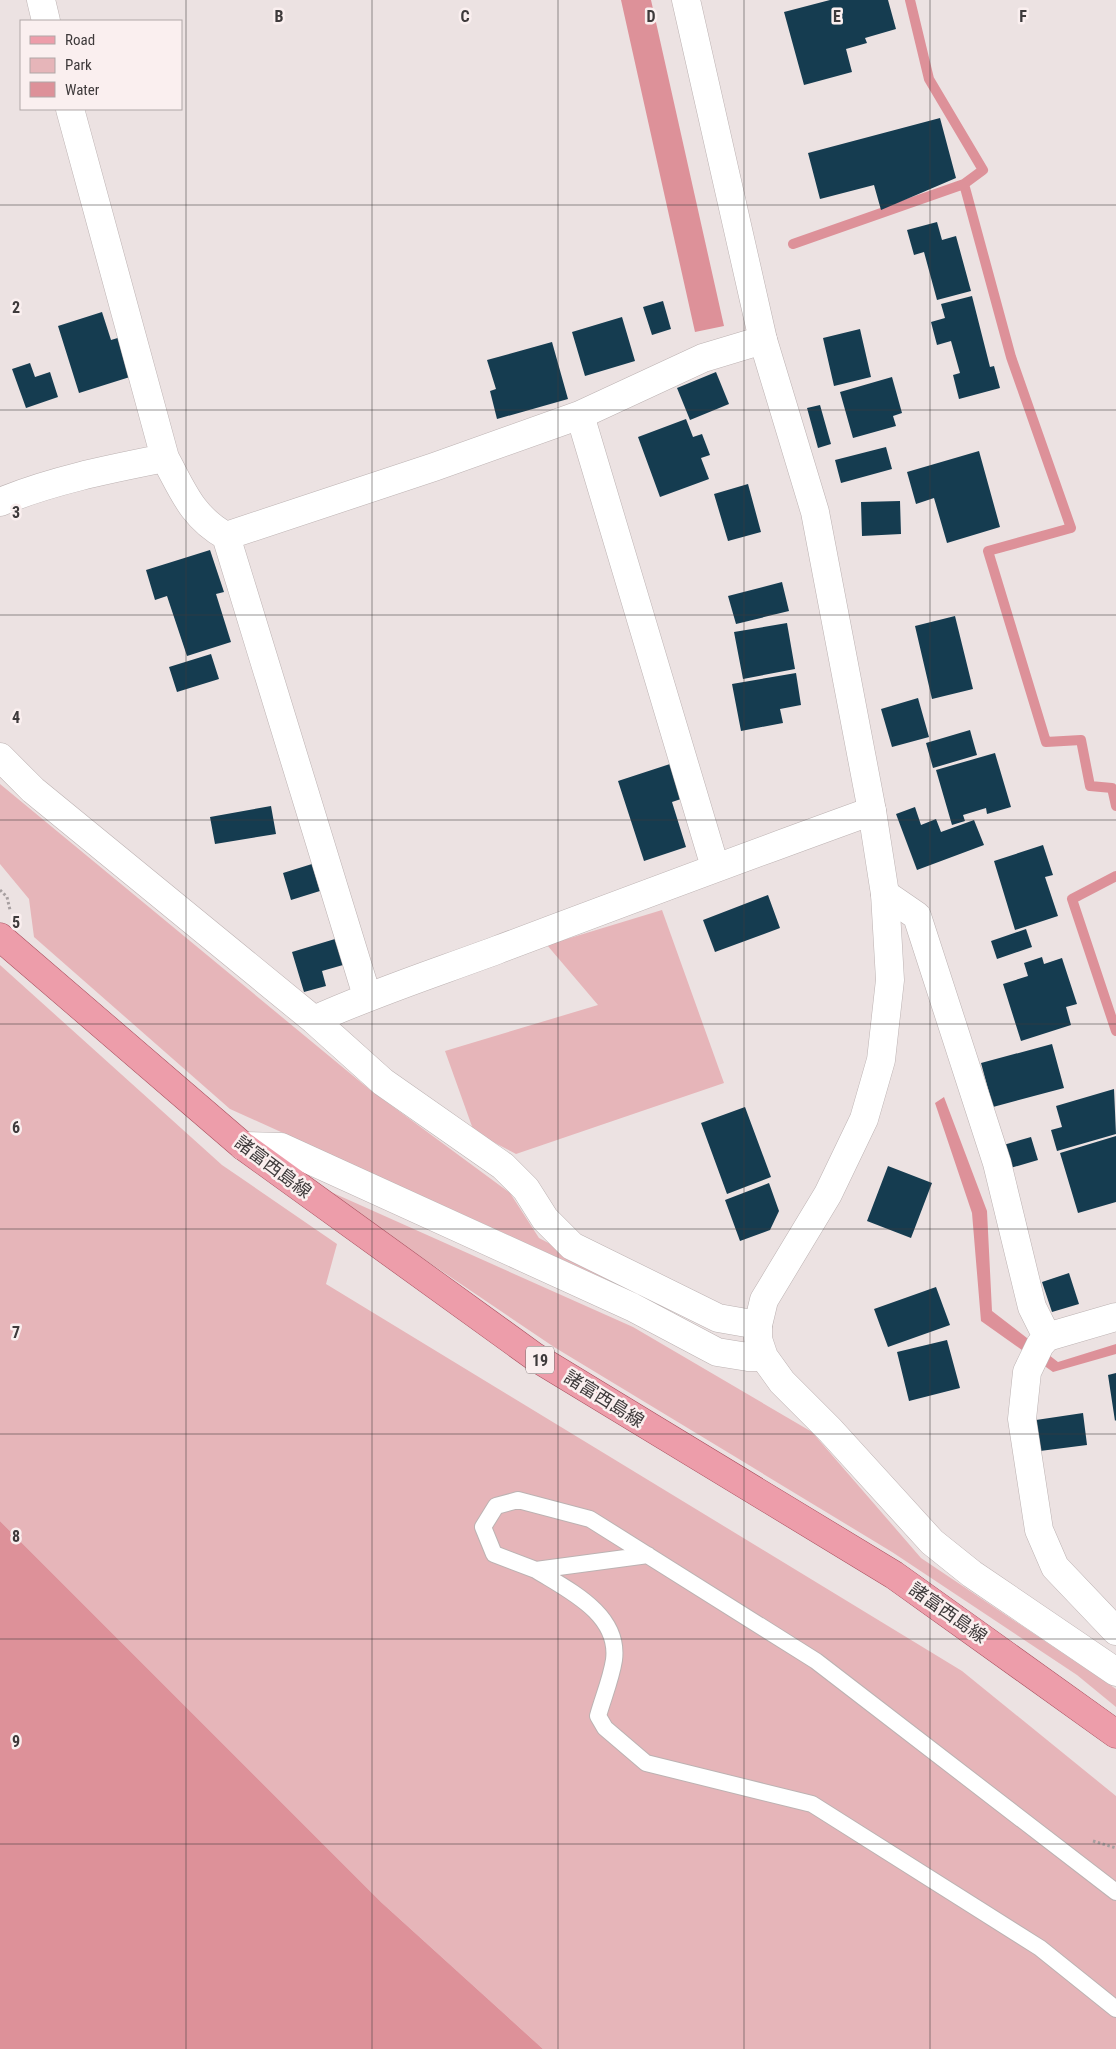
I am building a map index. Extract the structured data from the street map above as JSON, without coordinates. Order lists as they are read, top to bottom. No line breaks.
{"streets":{"main road":["諸富西島線","19"]},"legend":["Road","Park","Water"],"grid":{"columns":["B","C","D","E","F"],"rows":["2","3","4","5","6","7","8","9"]}}
